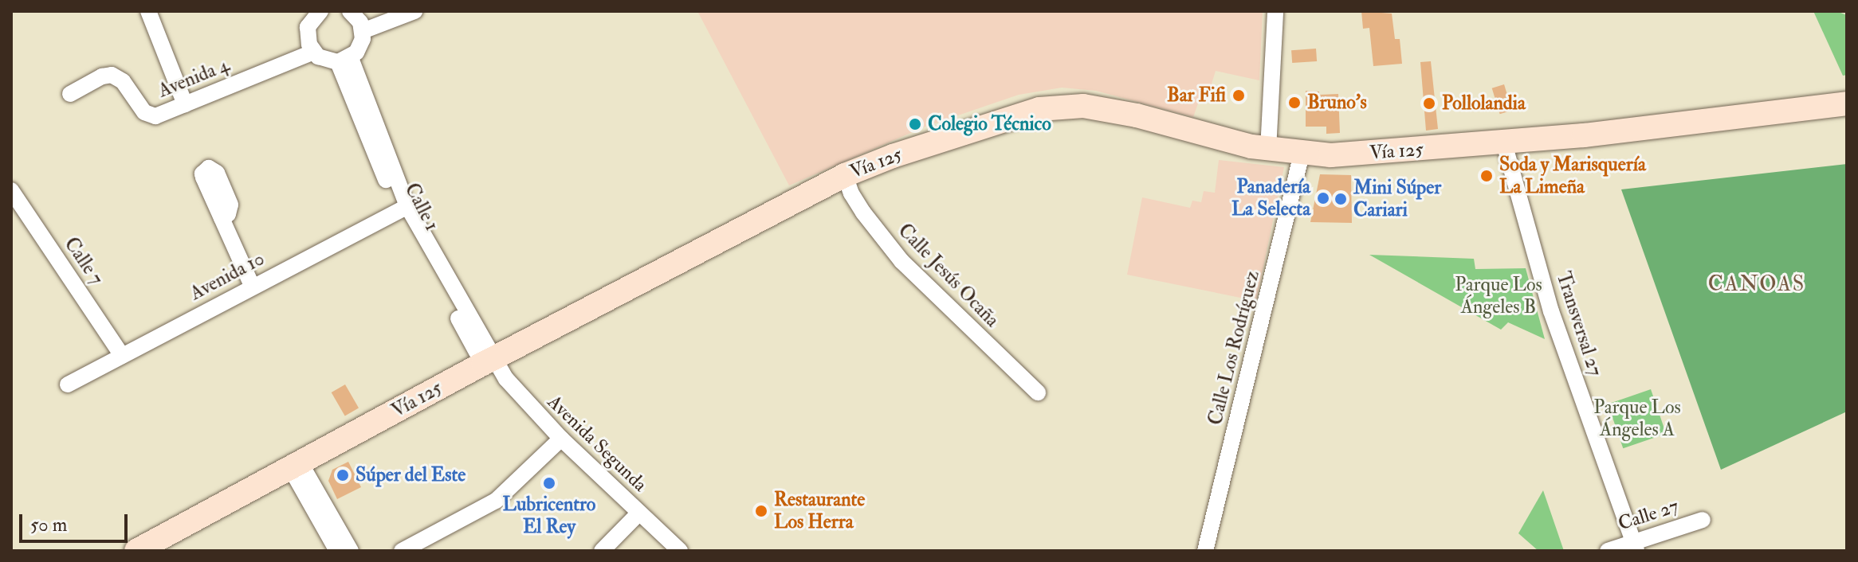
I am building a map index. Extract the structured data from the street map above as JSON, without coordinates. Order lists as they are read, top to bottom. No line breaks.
{"streets":{"main road":["Vía 125"],"street":["Avenida 4","Calle 1","Calle 7","Calle Jesús Ocaña","Avenida 10","Transversal 27","Calle Los Rodríguez","Avenida Segunda","Calle 27"]},"crossings":[["Vía 125","Calle 1"],["Vía 125","Calle Jesús Ocaña"],["Vía 125","Transversal 27"],["Vía 125","Calle Los Rodríguez"],["Vía 125","Avenida Segunda"],["Calle 1","Avenida 10"],["Calle 1","Avenida Segunda"],["Calle 7","Avenida 10"],["Transversal 27","Calle 27"]],"districts":["CANOAS"],"parks":["Parque Los Ángeles B","Parque Los Ángeles A"],"places":["Bar Fifi","Bruno's","Pollolandia","Colegio Técnico","Soda y Marisquería La Limeña","Panadería La Selecta","Mini Súper Cariari","Súper del Este","Lubricentro El Rey","Restaurante Los Herra"],"scale_bar":"50 m"}
